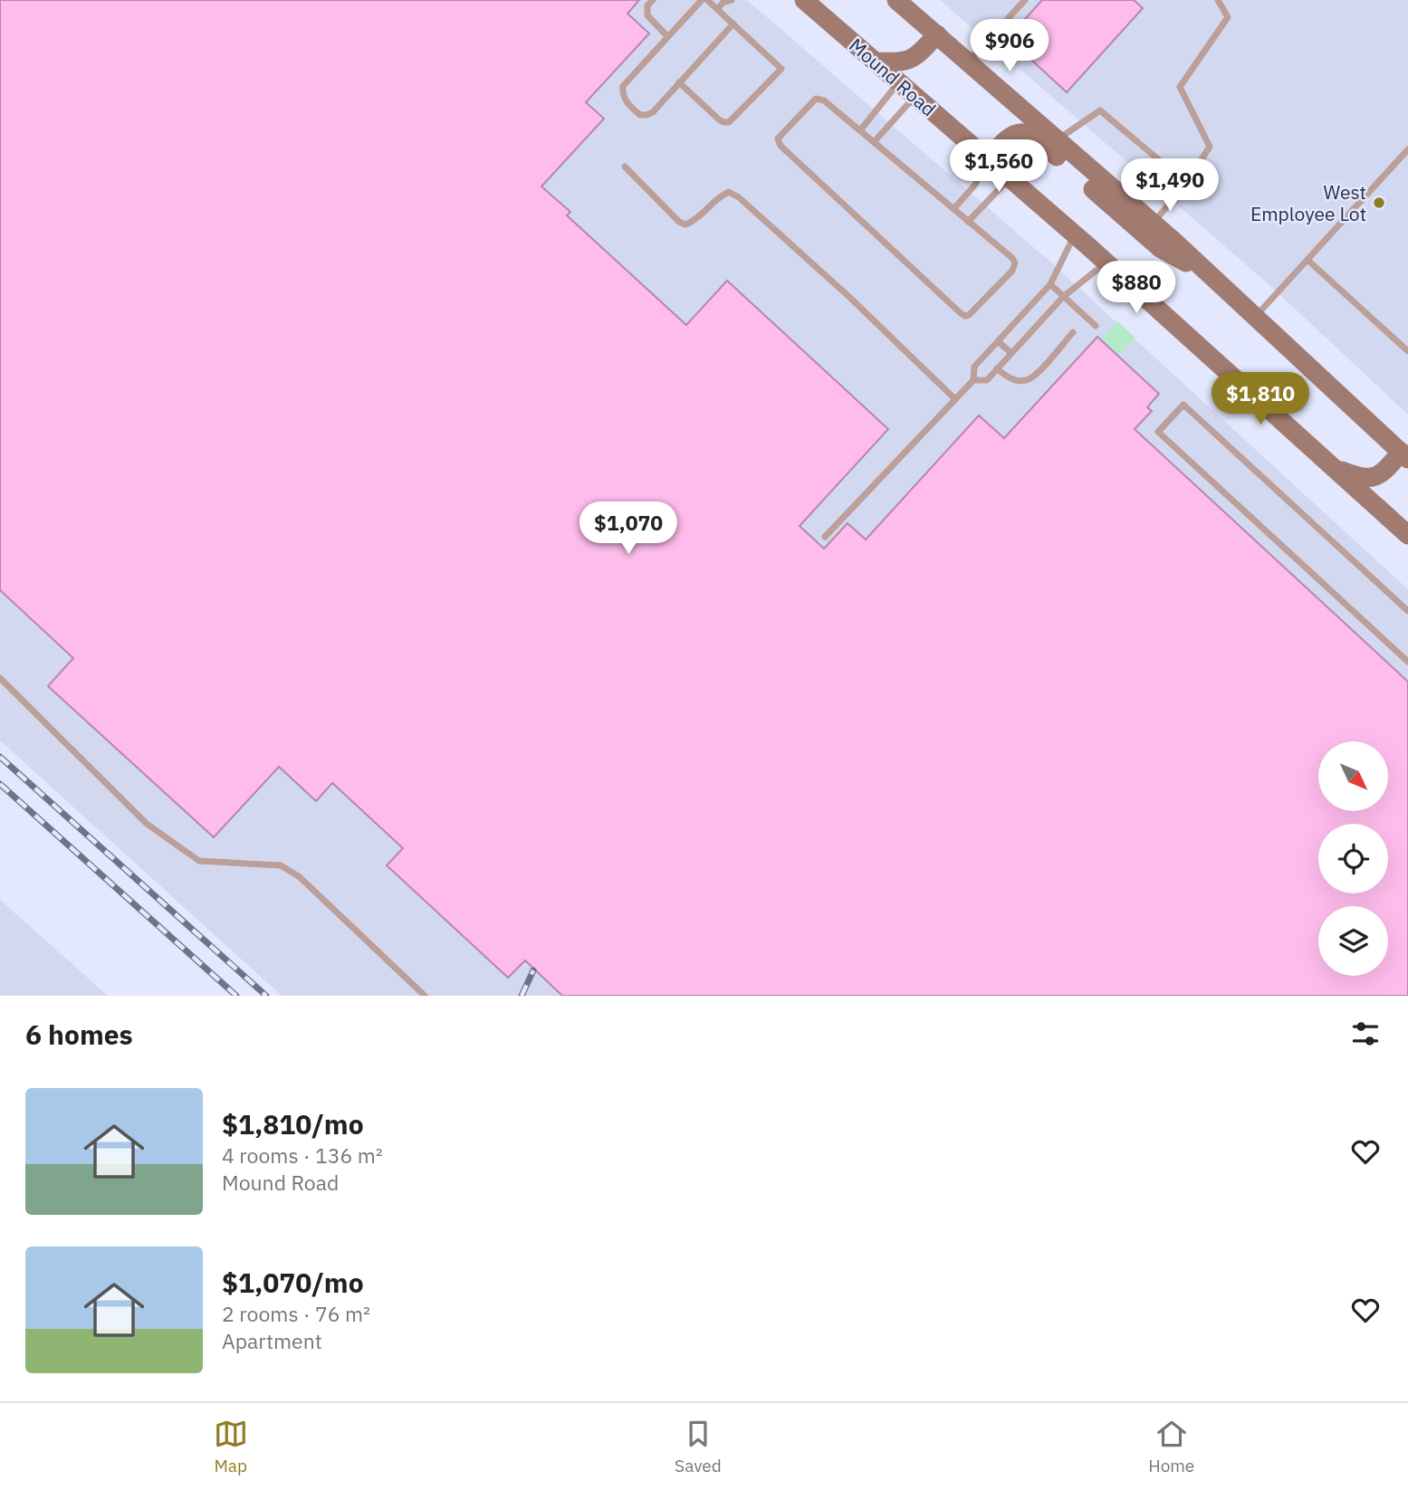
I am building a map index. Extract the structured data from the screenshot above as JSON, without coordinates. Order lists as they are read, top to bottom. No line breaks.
{"streets":{"main road":["Mound Road"]},"places":["West Employee Lot"],"north":"bottom right","page":{"price":["$906","$1,560","$1,490","$880","$1,810","$1,070"],"heading":"6 homes","list":[{"name":"$1,810/mo","note":"4 rooms · 136 m² · Mound Road"},{"name":"$1,070/mo","note":"2 rooms · 76 m² · Apartment"}],"tabs":["Map","Saved","Home"]}}
